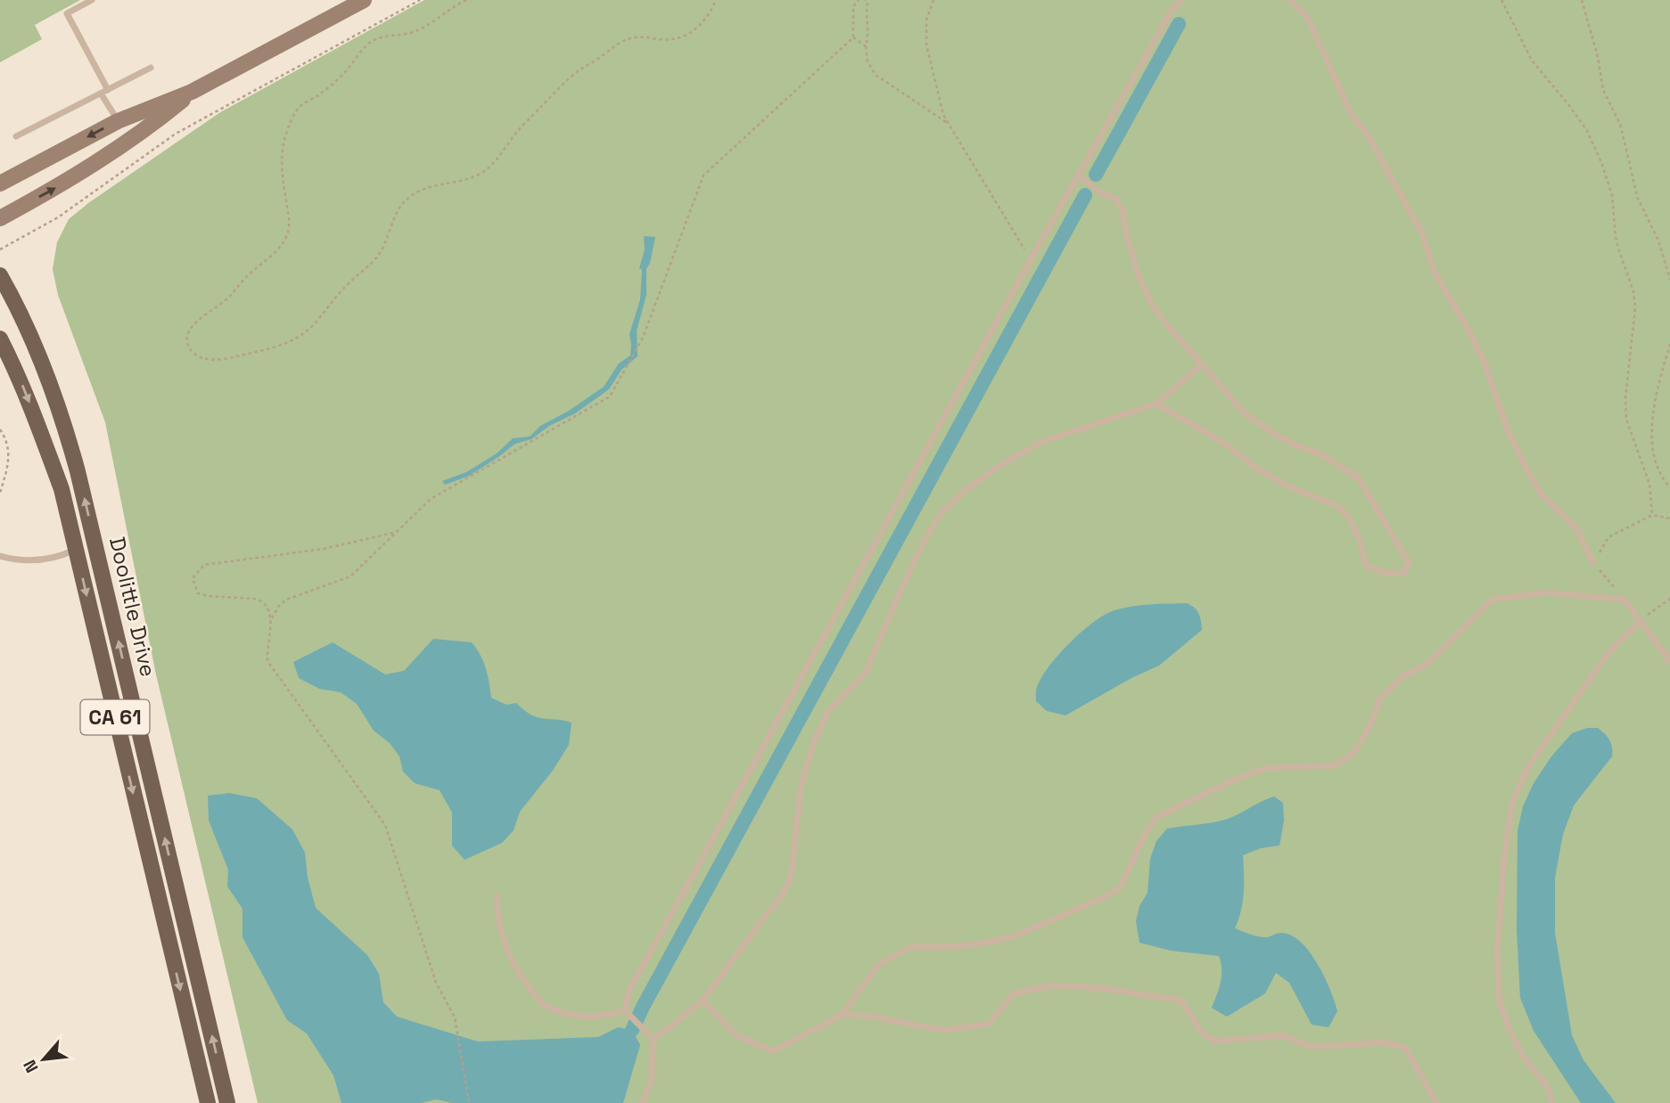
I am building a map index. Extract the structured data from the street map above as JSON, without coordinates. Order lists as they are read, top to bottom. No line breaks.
{"streets":{"main road":["Doolittle Drive","CA 61"]},"north":"bottom left"}
